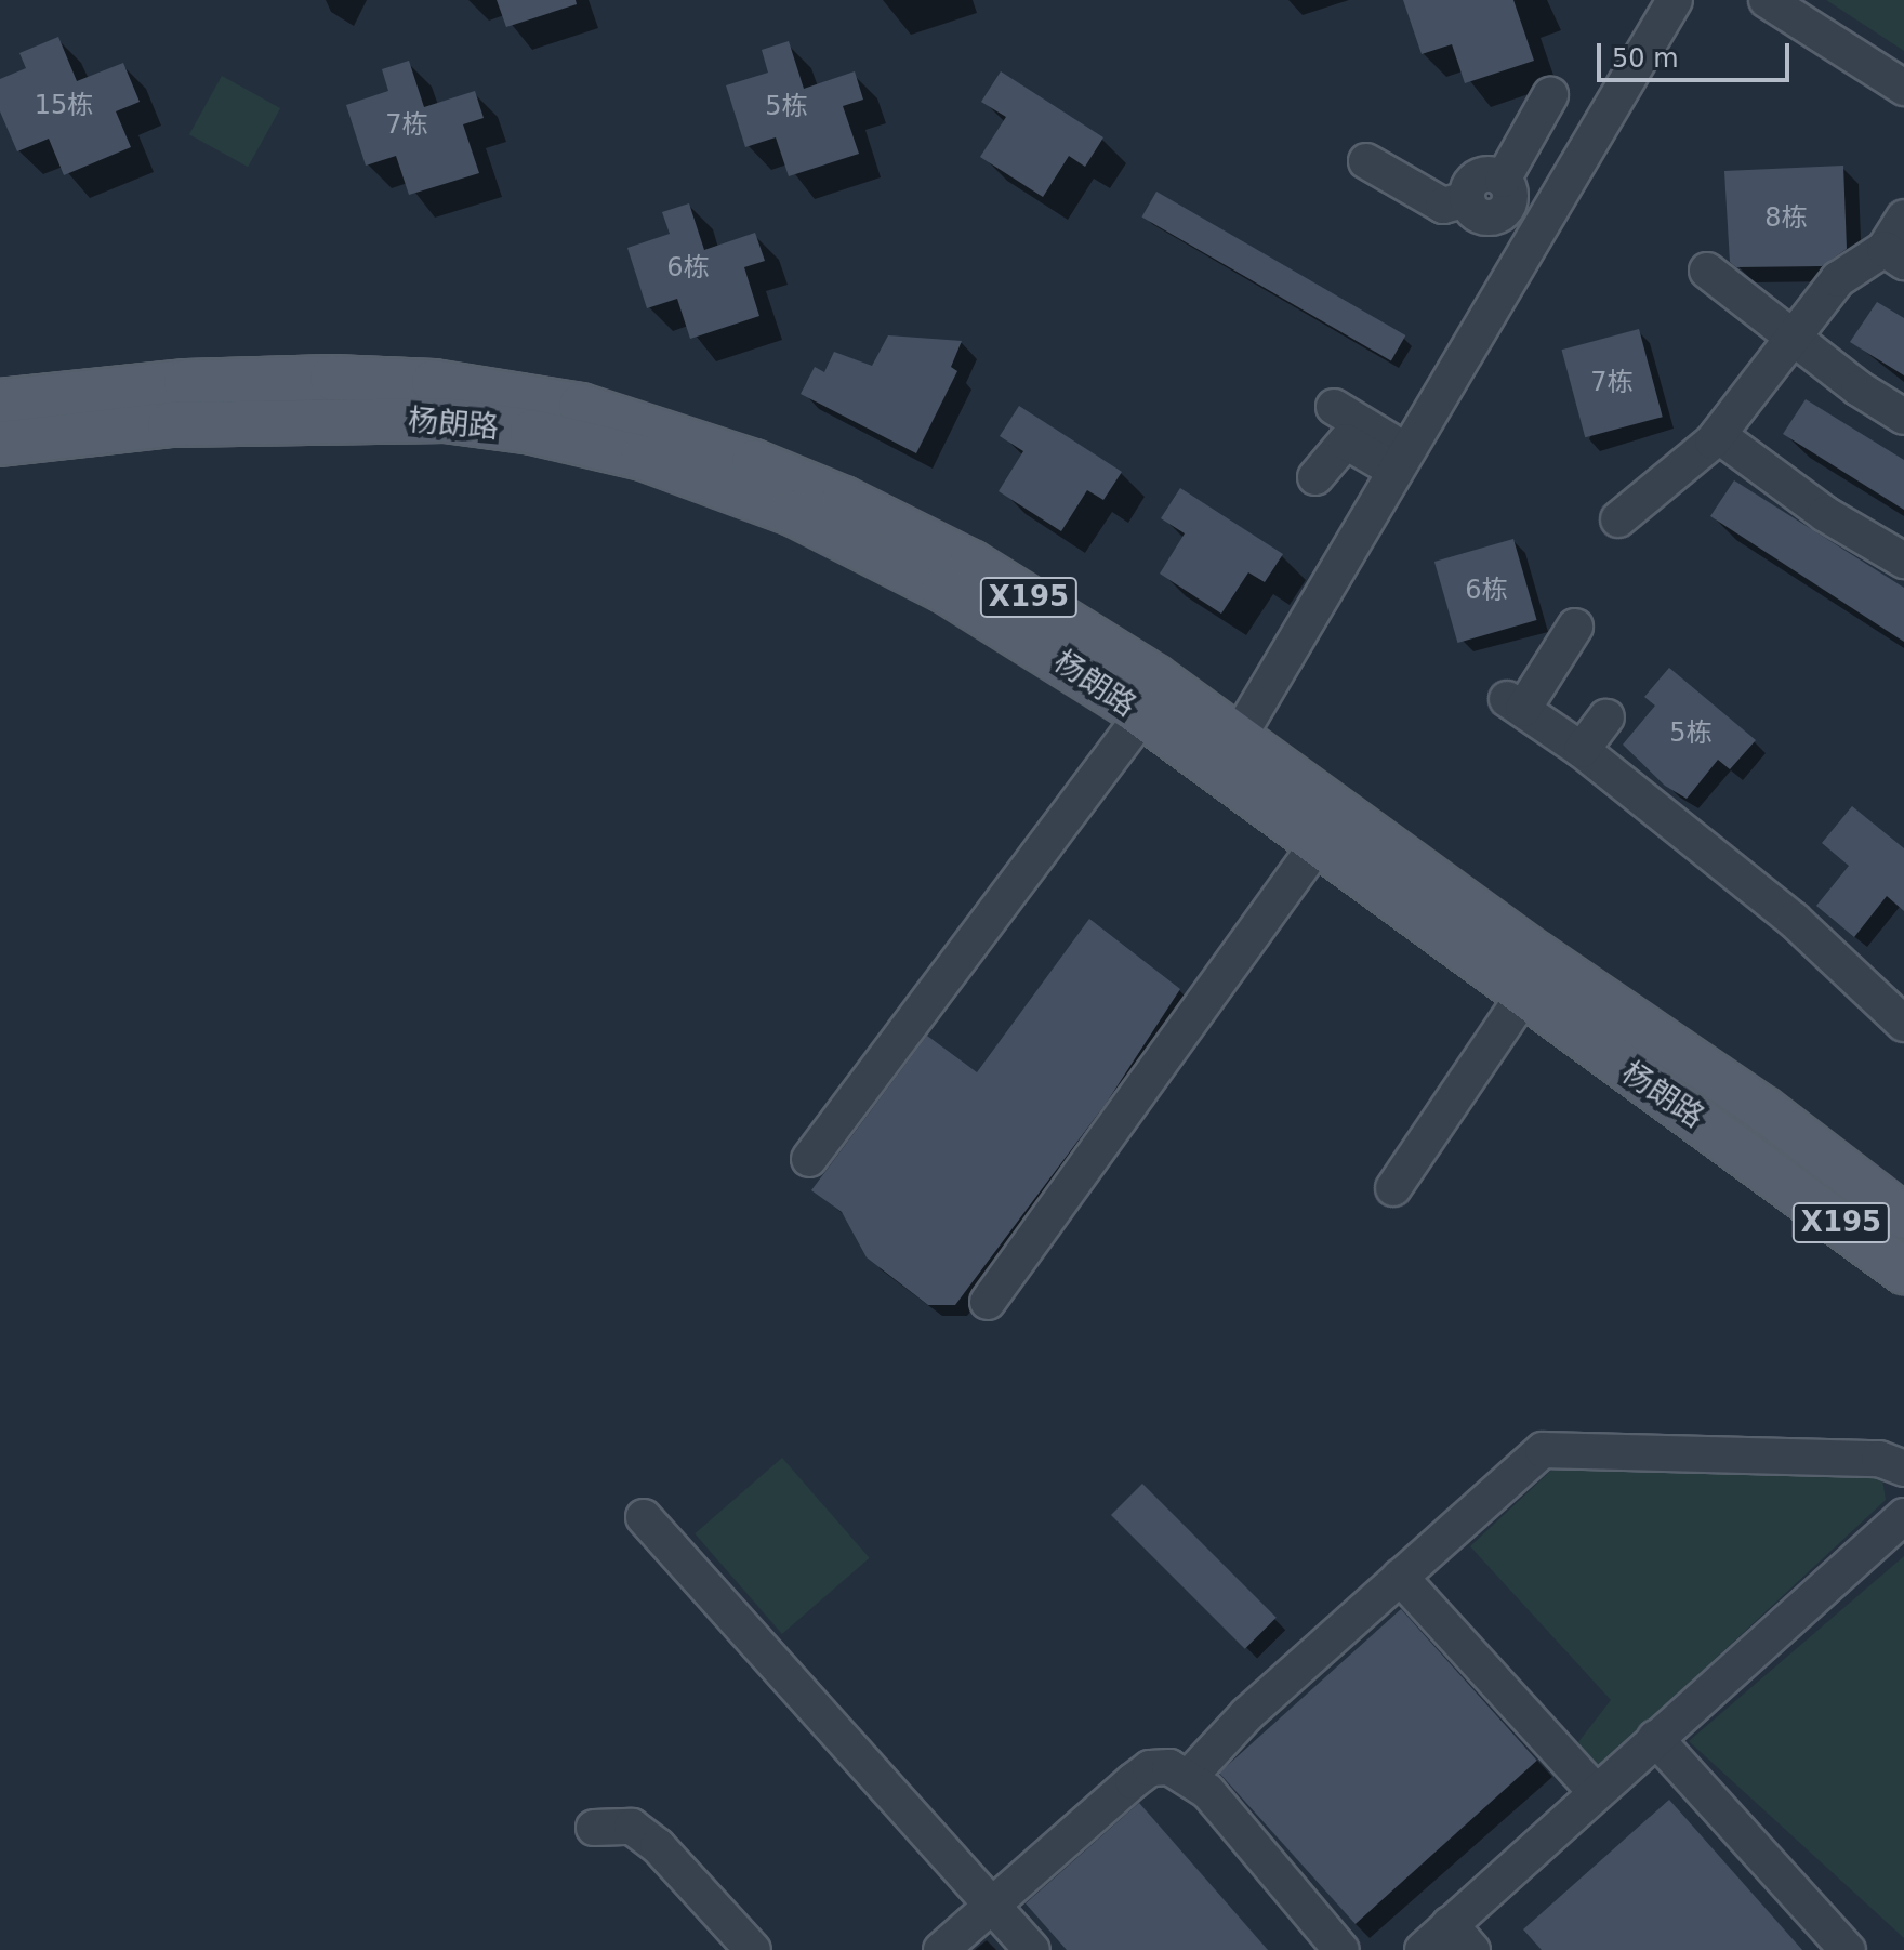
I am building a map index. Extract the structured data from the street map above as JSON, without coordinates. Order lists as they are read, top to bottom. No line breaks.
{"streets":{"main road":["杨朗路","X195"]},"house_numbers":["15栋","5栋","7栋","8栋","6栋","7栋","6栋","5栋"],"scale_bar":"50 m"}
